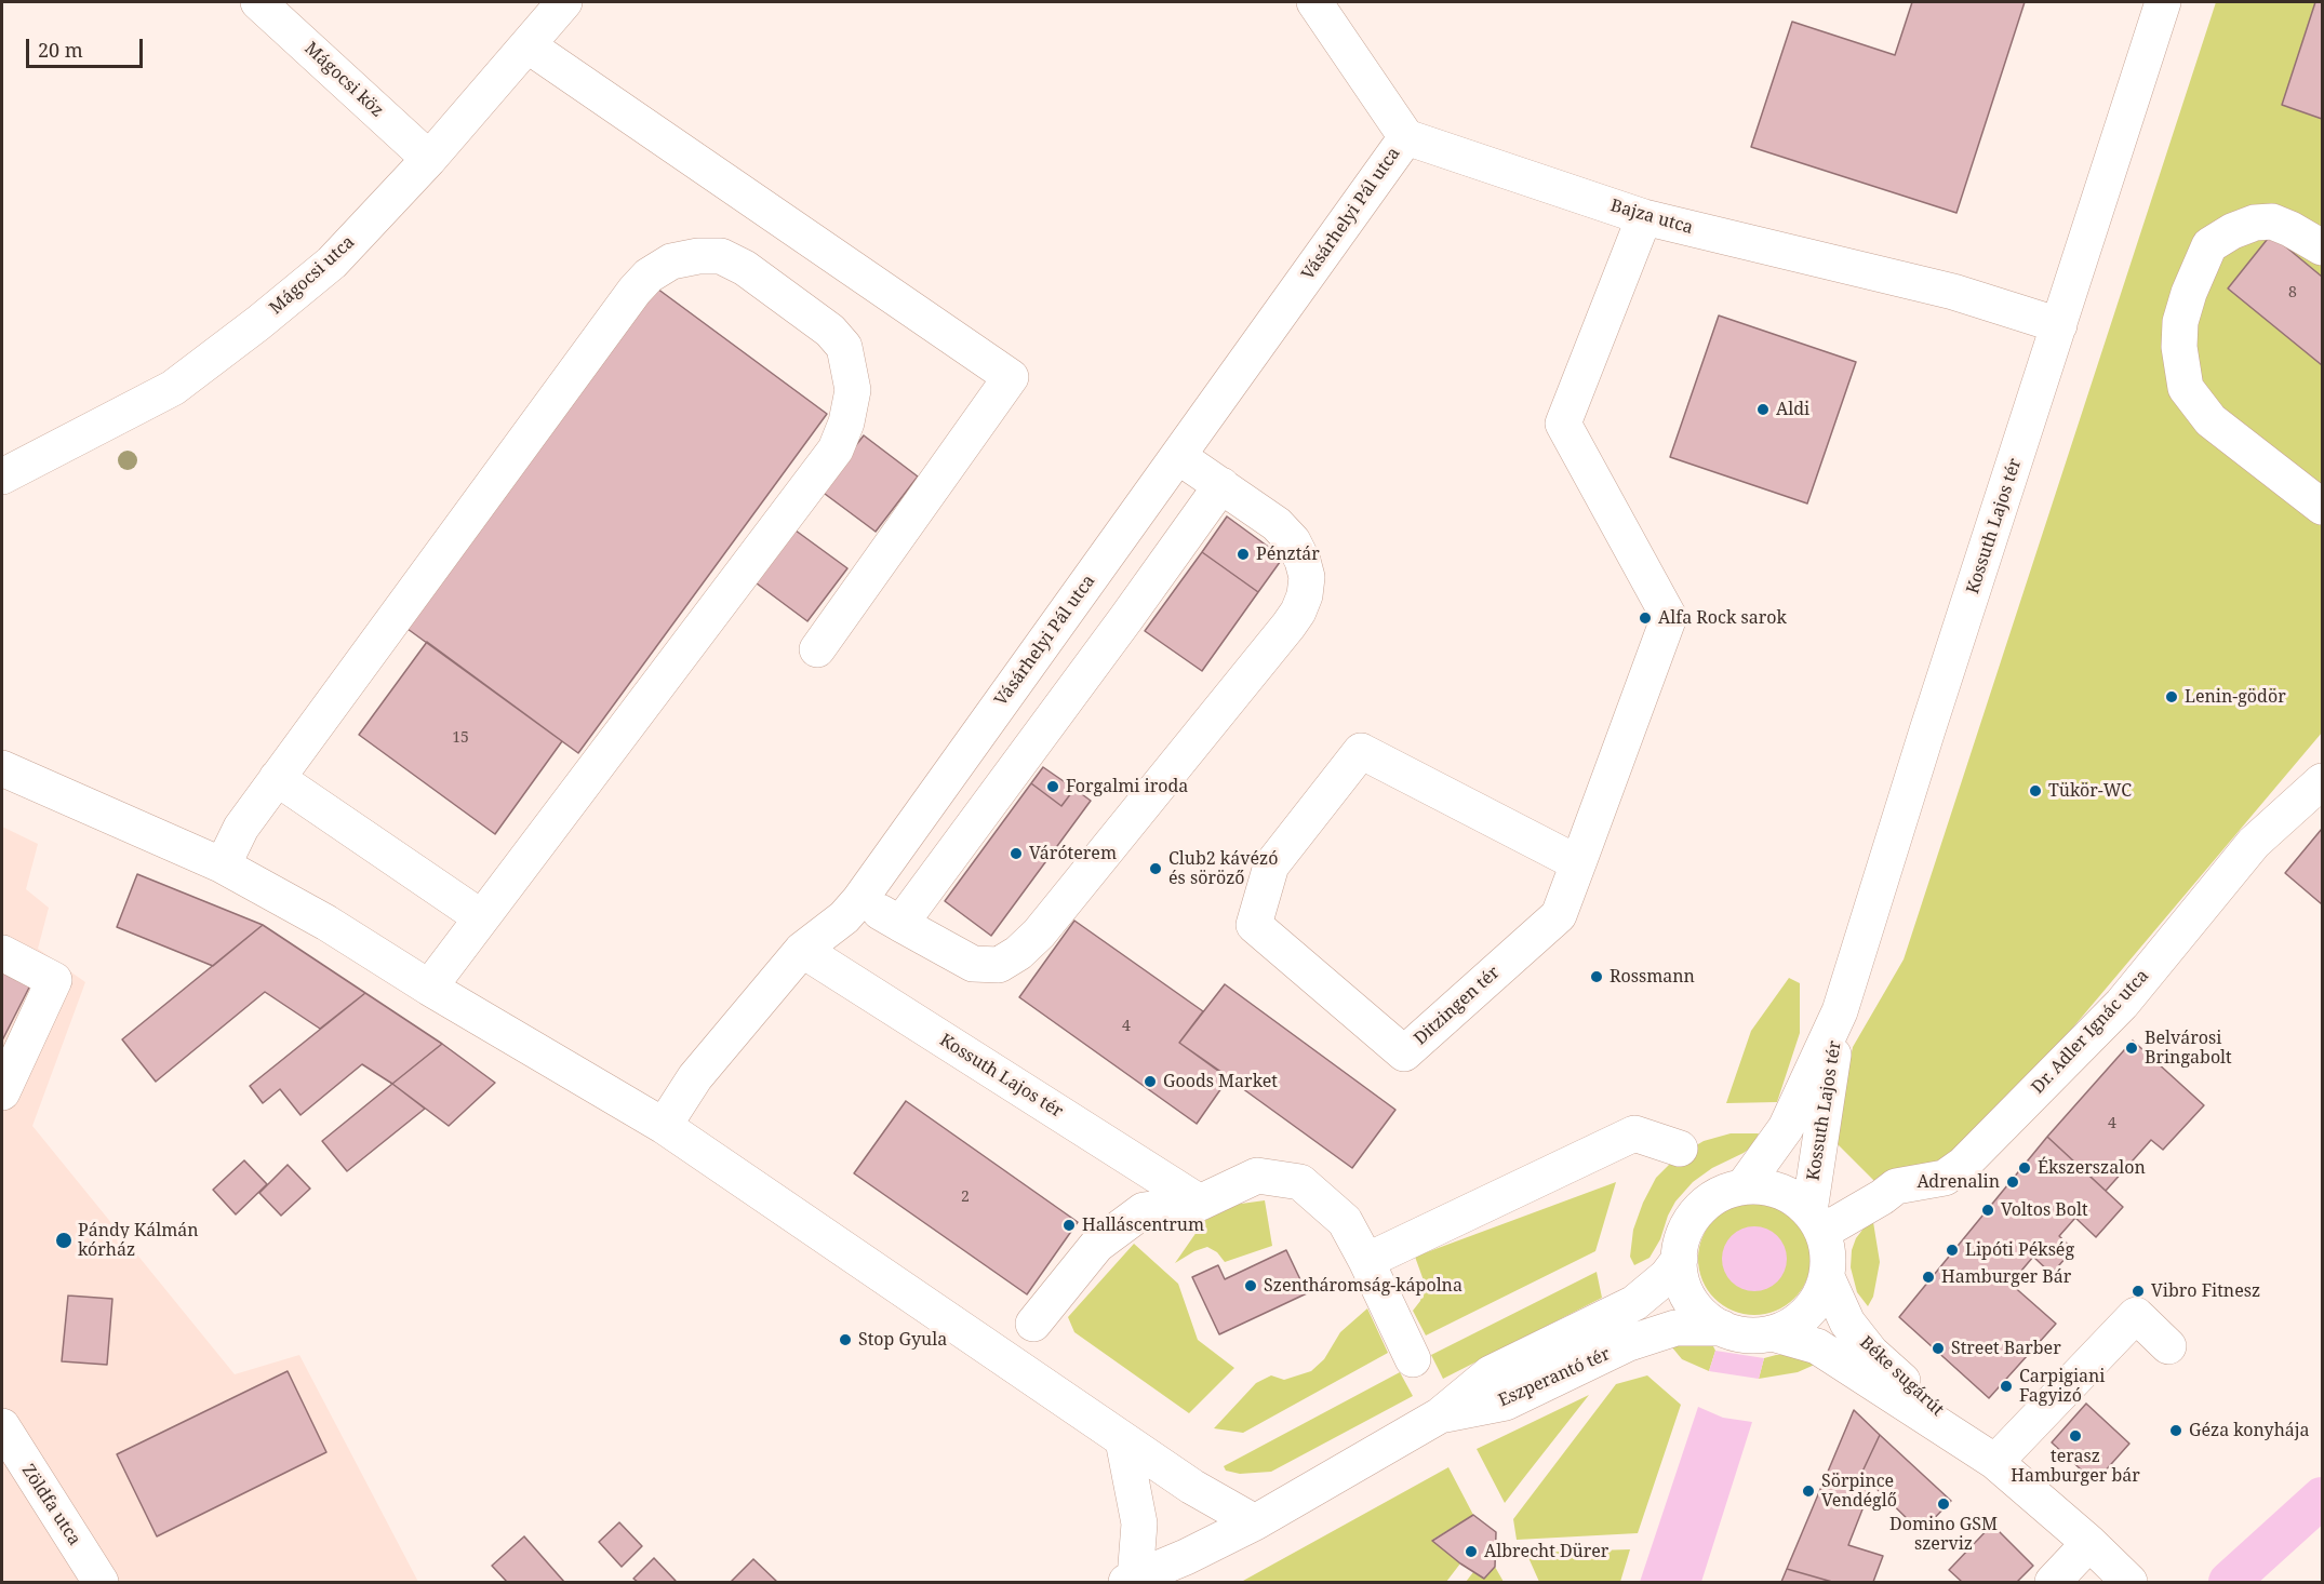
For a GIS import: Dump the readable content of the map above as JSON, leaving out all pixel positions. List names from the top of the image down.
{
  "streets": {
    "street": [
      "Mágocsi köz",
      "Vásárhelyi Pál utca",
      "Bajza utca",
      "Mágocsi utca",
      "Kossuth Lajos tér",
      "Ditzingen tér",
      "Dr. Adler Ignác utca",
      "Béke sugárút",
      "Eszperantó tér",
      "Zöldfa utca"
    ]
  },
  "crossings": [
    ["Mágocsi köz", "Mágocsi utca"],
    ["Vásárhelyi Pál utca", "Bajza utca"],
    ["Vásárhelyi Pál utca", "Kossuth Lajos tér"],
    ["Bajza utca", "Kossuth Lajos tér"],
    ["Kossuth Lajos tér", "Dr. Adler Ignác utca"],
    ["Kossuth Lajos tér", "Béke sugárút"],
    ["Kossuth Lajos tér", "Eszperantó tér"],
    ["Dr. Adler Ignác utca", "Béke sugárút"],
    ["Dr. Adler Ignác utca", "Eszperantó tér"],
    ["Béke sugárút", "Eszperantó tér"]
  ],
  "places": [
    "Aldi",
    "Pénztár",
    "Alfa Rock sarok",
    "Lenin-gödör",
    "Forgalmi iroda",
    "Tükör-WC",
    "Váróterem",
    "Club2 kávézó és söröző",
    "Rossmann",
    "Belvárosi Bringabolt",
    "Goods Market",
    "Ékszerszalon",
    "Adrenalin",
    "Voltos Bolt",
    "Halláscentrum",
    "Pándy Kálmán kórház",
    "Lipóti Pékség",
    "Hamburger Bár",
    "Szentháromság-kápolna",
    "Vibro Fitnesz",
    "Stop Gyula",
    "Street Barber",
    "Carpigiani Fagyizó",
    "Géza konyhája",
    "terasz Hamburger bár",
    "Sörpince Vendéglő",
    "Domino GSM szerviz",
    "Albrecht Dürer"
  ],
  "house_numbers": [
    "8",
    "15",
    "4",
    "4",
    "2"
  ],
  "scale_bar": "20 m"
}
